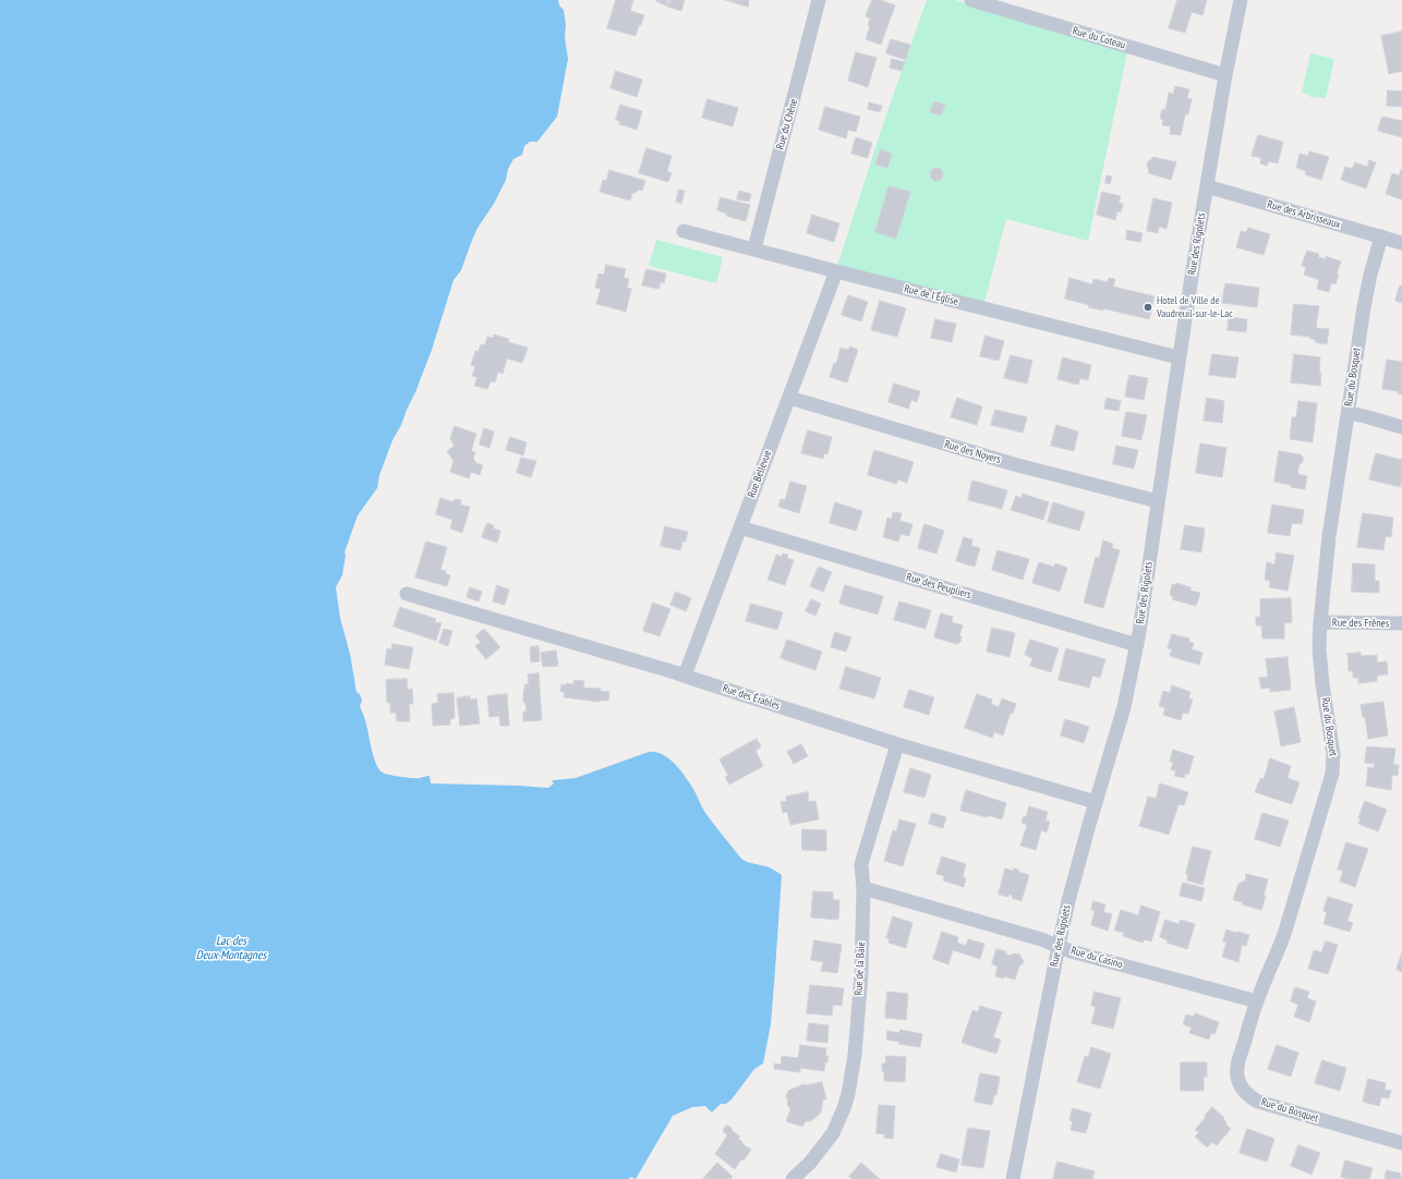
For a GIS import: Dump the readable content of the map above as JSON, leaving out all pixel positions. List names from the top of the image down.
{
  "streets": {
    "street": [
      "Rue du Coteau",
      "Rue du Chêne",
      "Rue des Arbrisseaux",
      "Rue des Rigolets",
      "Rue de l'Église",
      "Rue du Bosquet",
      "Rue des Noyers",
      "Rue Bellevue",
      "Rue des Peupliers",
      "Rue des Frênes",
      "Rue des Érables",
      "Rue du Casino",
      "Rue de la Baie"
    ]
  },
  "crossings": [
    ["Rue du Coteau", "Rue des Rigolets"],
    ["Rue du Chêne", "Rue de l'Église"],
    ["Rue des Arbrisseaux", "Rue des Rigolets"],
    ["Rue des Arbrisseaux", "Rue du Bosquet"],
    ["Rue des Rigolets", "Rue de l'Église"],
    ["Rue des Rigolets", "Rue des Noyers"],
    ["Rue des Rigolets", "Rue des Peupliers"],
    ["Rue des Rigolets", "Rue des Érables"],
    ["Rue des Rigolets", "Rue du Casino"],
    ["Rue de l'Église", "Rue Bellevue"],
    ["Rue du Bosquet", "Rue des Frênes"],
    ["Rue du Bosquet", "Rue du Casino"],
    ["Rue des Noyers", "Rue Bellevue"],
    ["Rue Bellevue", "Rue des Peupliers"],
    ["Rue Bellevue", "Rue des Érables"],
    ["Rue des Érables", "Rue de la Baie"],
    ["Rue du Casino", "Rue de la Baie"]
  ],
  "water": ["Lac des Deux-Montagnes"],
  "places": ["Hotel de Ville de Vaudreuil-sur-le-Lac"]
}
